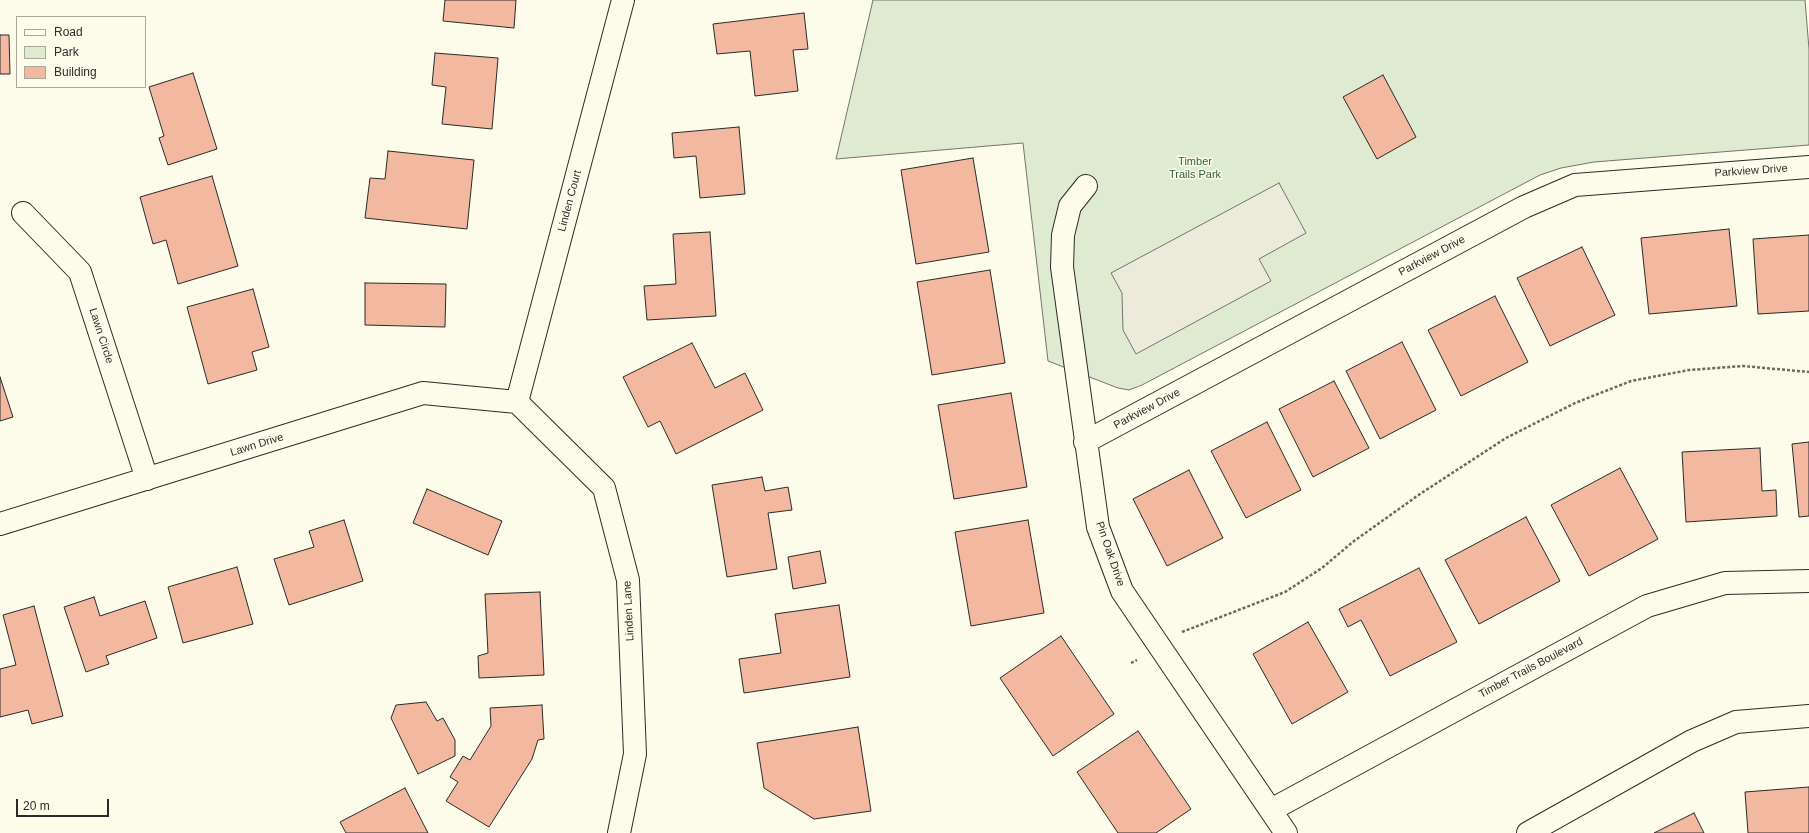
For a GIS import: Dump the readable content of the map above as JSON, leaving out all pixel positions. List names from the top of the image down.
{
  "streets": {
    "street": [
      "Parkview Drive",
      "Linden Court",
      "Lawn Circle",
      "Lawn Drive",
      "Pin Oak Drive",
      "Linden Lane",
      "Timber Trails Boulevard"
    ]
  },
  "crossings": [
    ["Parkview Drive", "Pin Oak Drive"],
    ["Linden Court", "Lawn Drive"],
    ["Linden Court", "Linden Lane"],
    ["Lawn Circle", "Lawn Drive"],
    ["Lawn Drive", "Linden Lane"],
    ["Pin Oak Drive", "Timber Trails Boulevard"]
  ],
  "parks": ["Timber Trails Park"],
  "legend": ["Road", "Park", "Building"],
  "scale_bar": "20 m"
}
